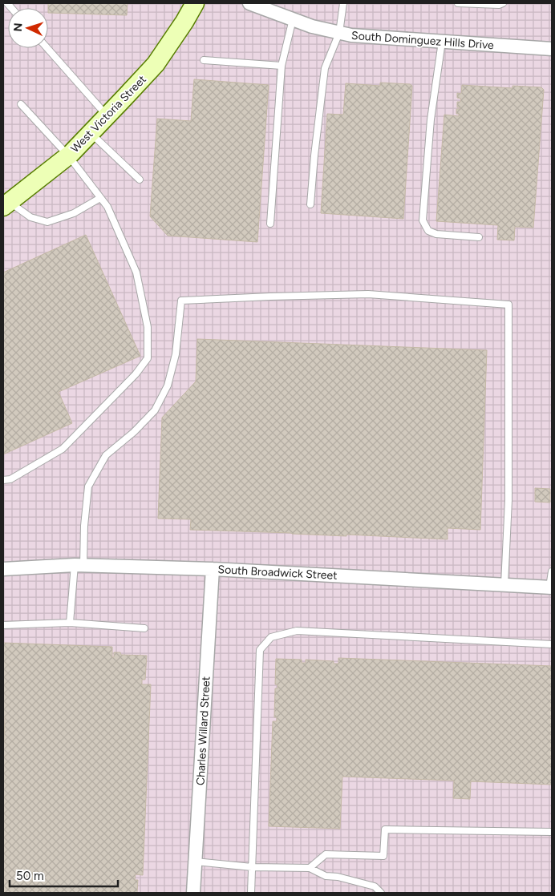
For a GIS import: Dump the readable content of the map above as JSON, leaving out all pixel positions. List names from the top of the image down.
{
  "streets": {
    "street": [
      "South Dominguez Hills Drive",
      "West Victoria Street",
      "South Broadwick Street",
      "Charles Willard Street"
    ]
  },
  "crossings": [
    ["South Broadwick Street", "Charles Willard Street"]
  ],
  "scale_bar": "50 m",
  "north": "left"
}
